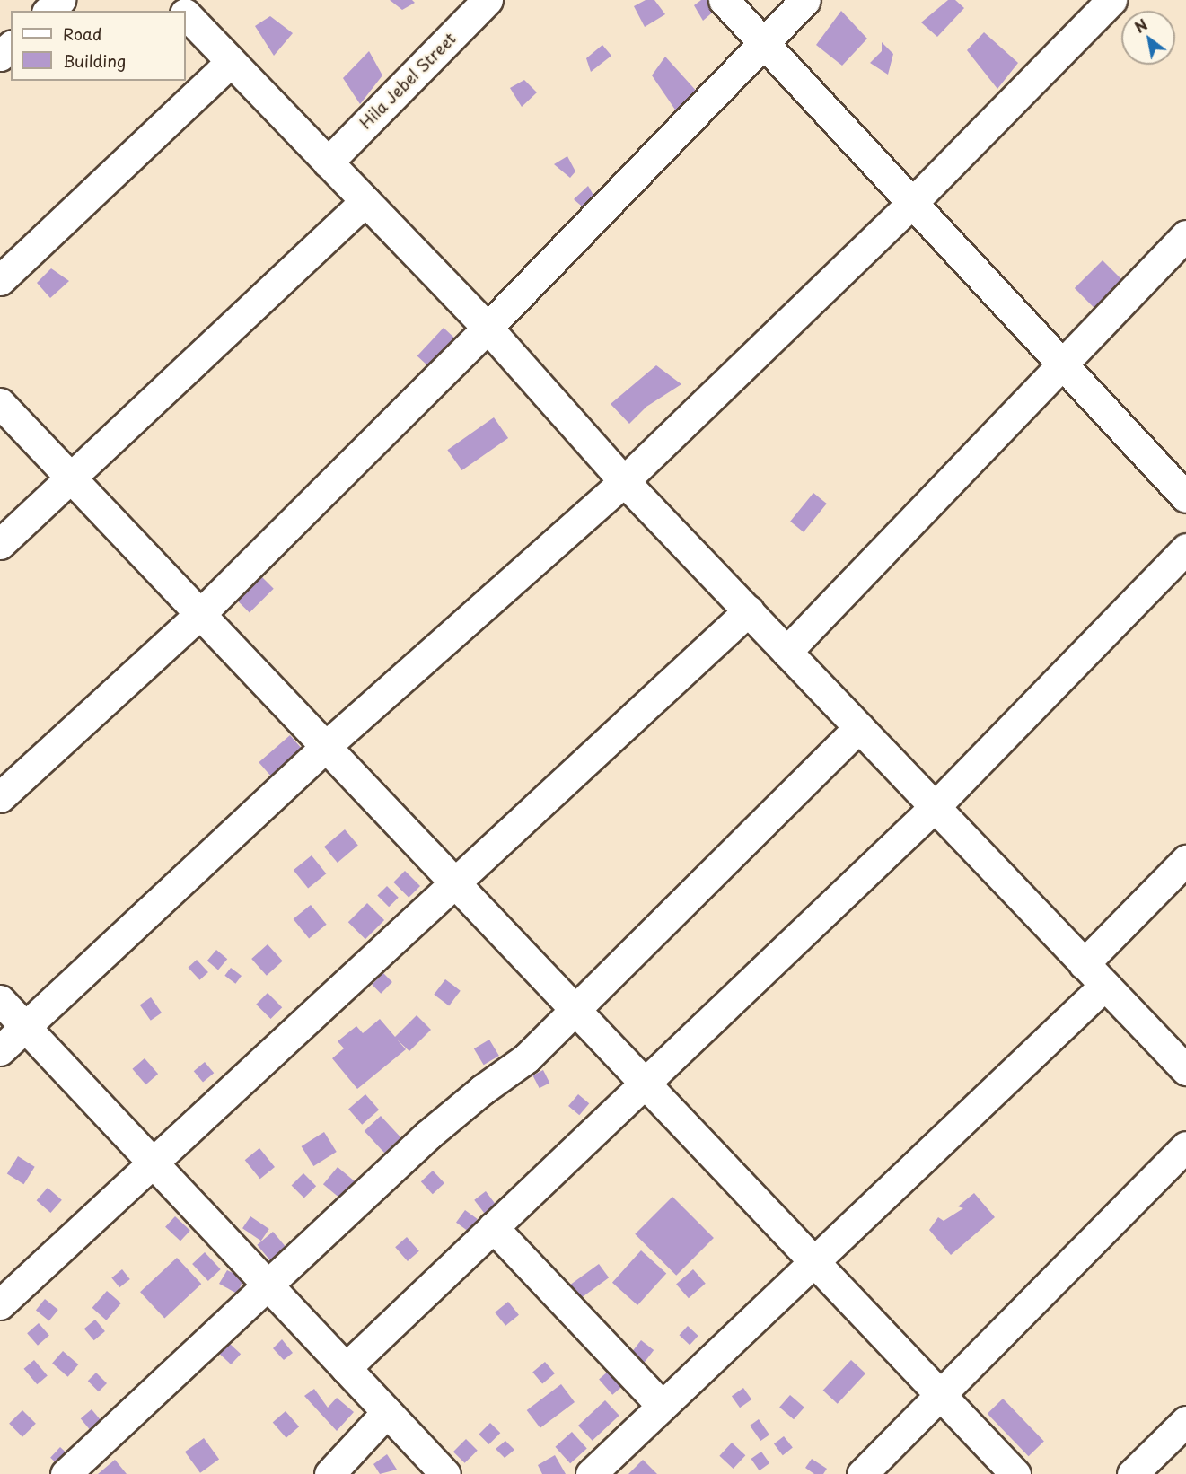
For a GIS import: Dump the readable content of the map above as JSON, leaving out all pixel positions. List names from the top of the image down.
{
  "streets": {
    "street": ["Hila Jebel Street"]
  },
  "legend": ["Road", "Building"],
  "north": "top left"
}
